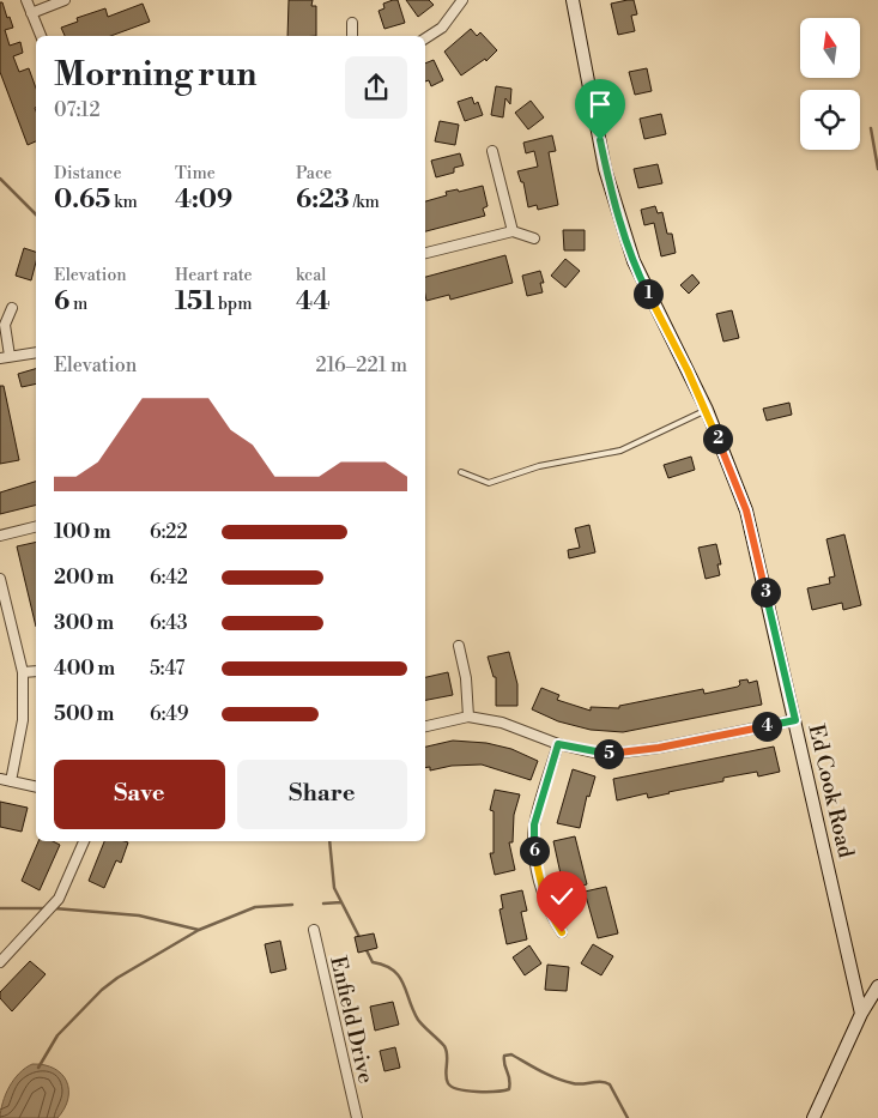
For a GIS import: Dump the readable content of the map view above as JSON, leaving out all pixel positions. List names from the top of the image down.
{
  "streets": {
    "street": ["Ed Cook Road", "Enfield Drive"]
  },
  "north": "top",
  "page": {
    "heading": ["Morning run", "07:12"],
    "stats": [
      ["Distance", "0.65 km"],
      ["Time", "4:09"],
      ["Pace", "6:23 /km"],
      ["Elevation", "6 m"],
      ["Heart rate", "151 bpm"],
      ["kcal", "44"]
    ],
    "pins": [
      "1",
      "2",
      "3",
      "4",
      "5",
      "6"
    ],
    "chart": ["Elevation", "216–221 m"],
    "list": [
      {
        "name": "100 m",
        "note": "6:22"
      },
      {
        "name": "200 m",
        "note": "6:42"
      },
      {
        "name": "300 m",
        "note": "6:43"
      },
      {
        "name": "400 m",
        "note": "5:47"
      },
      {
        "name": "500 m",
        "note": "6:49"
      }
    ],
    "buttons": ["Save", "Share"]
  }
}
